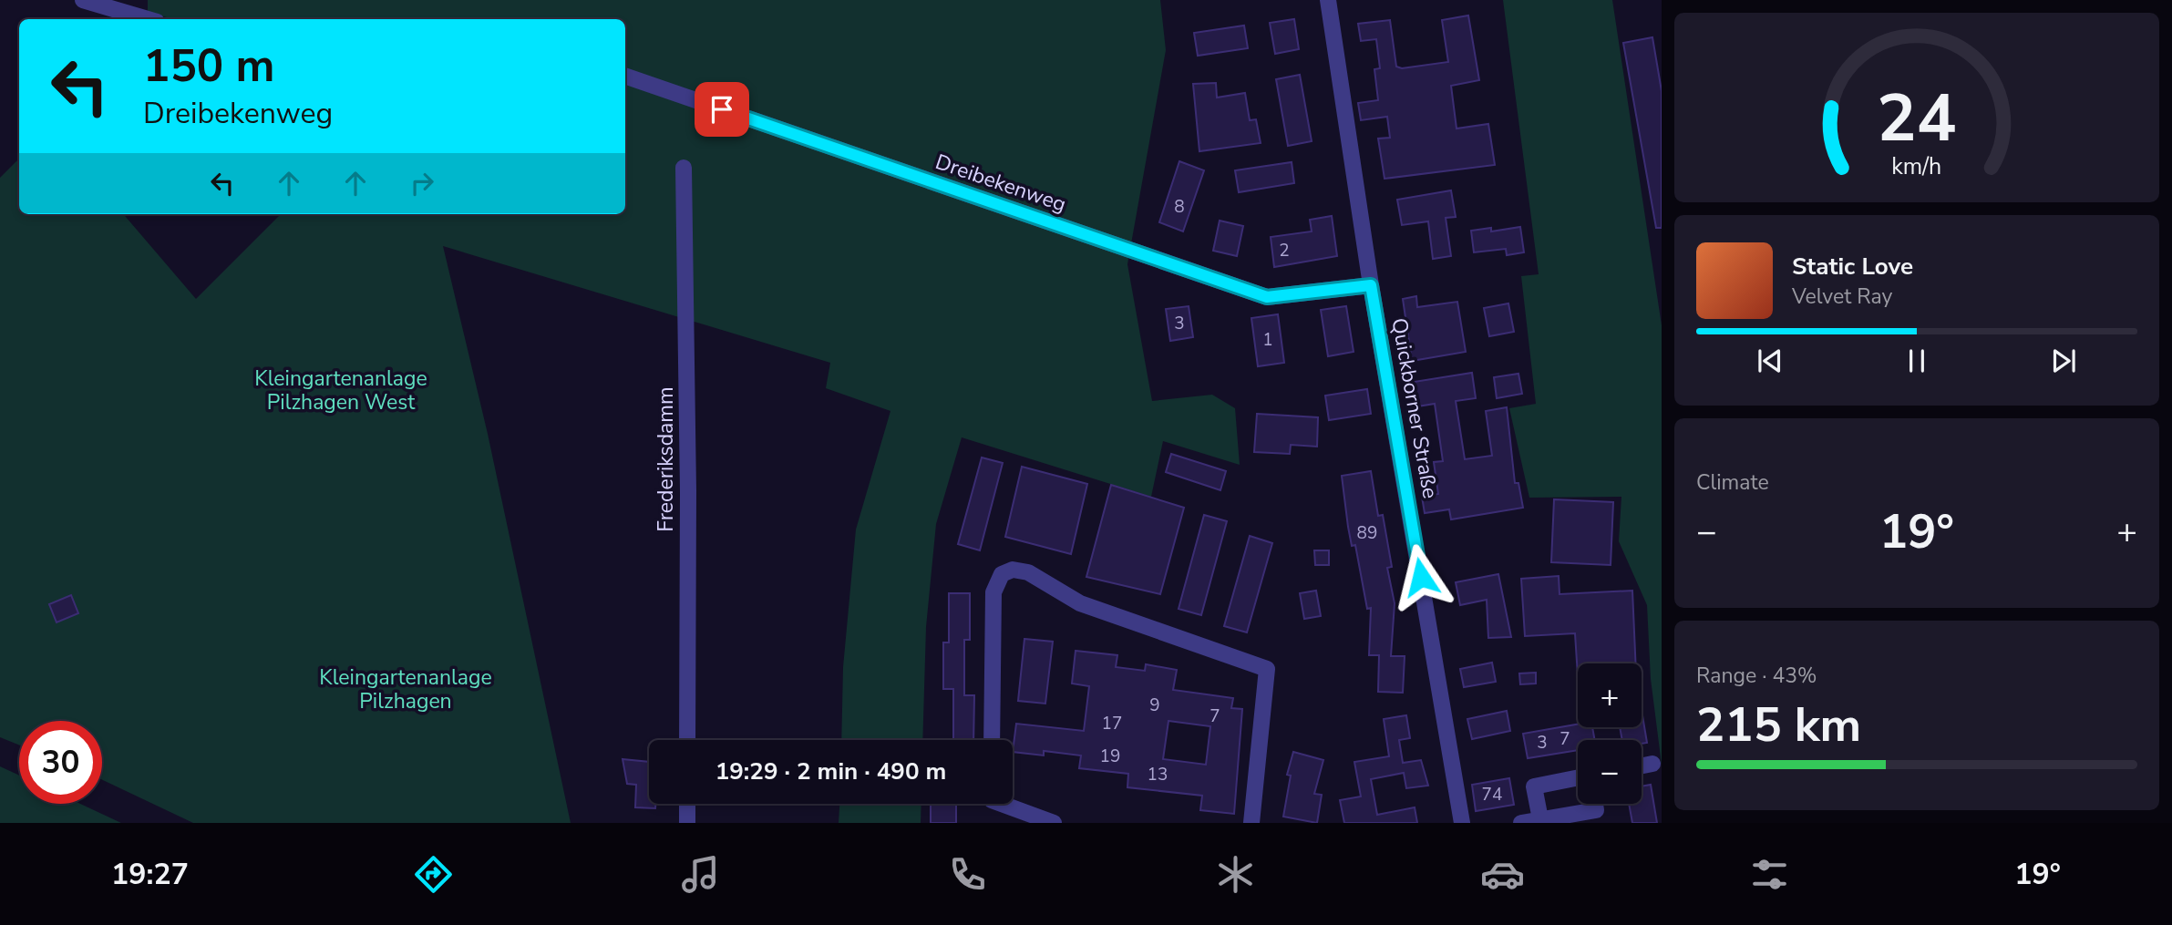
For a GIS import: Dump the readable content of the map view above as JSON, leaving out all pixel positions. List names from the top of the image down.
{
  "streets": {
    "street": ["Dreibekenweg", "Quickborner Straße", "Frederiksdamm"]
  },
  "crossings": [
    ["Dreibekenweg", "Quickborner Straße"]
  ],
  "parks": ["Kleingartenanlage Pilzhagen West", "Kleingartenanlage Pilzhagen"],
  "house_numbers": [
    "8",
    "2",
    "3",
    "1",
    "89",
    "9",
    "7",
    "17",
    "7",
    "3",
    "19",
    "13",
    "74"
  ],
  "page": {
    "turn": ["150 m", "Dreibekenweg"],
    "song": ["Static Love", "Velvet Ray"],
    "tile": [
      "Climate",
      ["Range · 43%", "215 km"]
    ],
    "heat": ["−", "19°", "+"],
    "map_buttons": ["+", "−"],
    "limit": "30",
    "trip": "19:29 · 2 min · 490 m",
    "tabs": ["19:27", "19°"],
    "gauge": ["24", "km/h"]
  }
}
